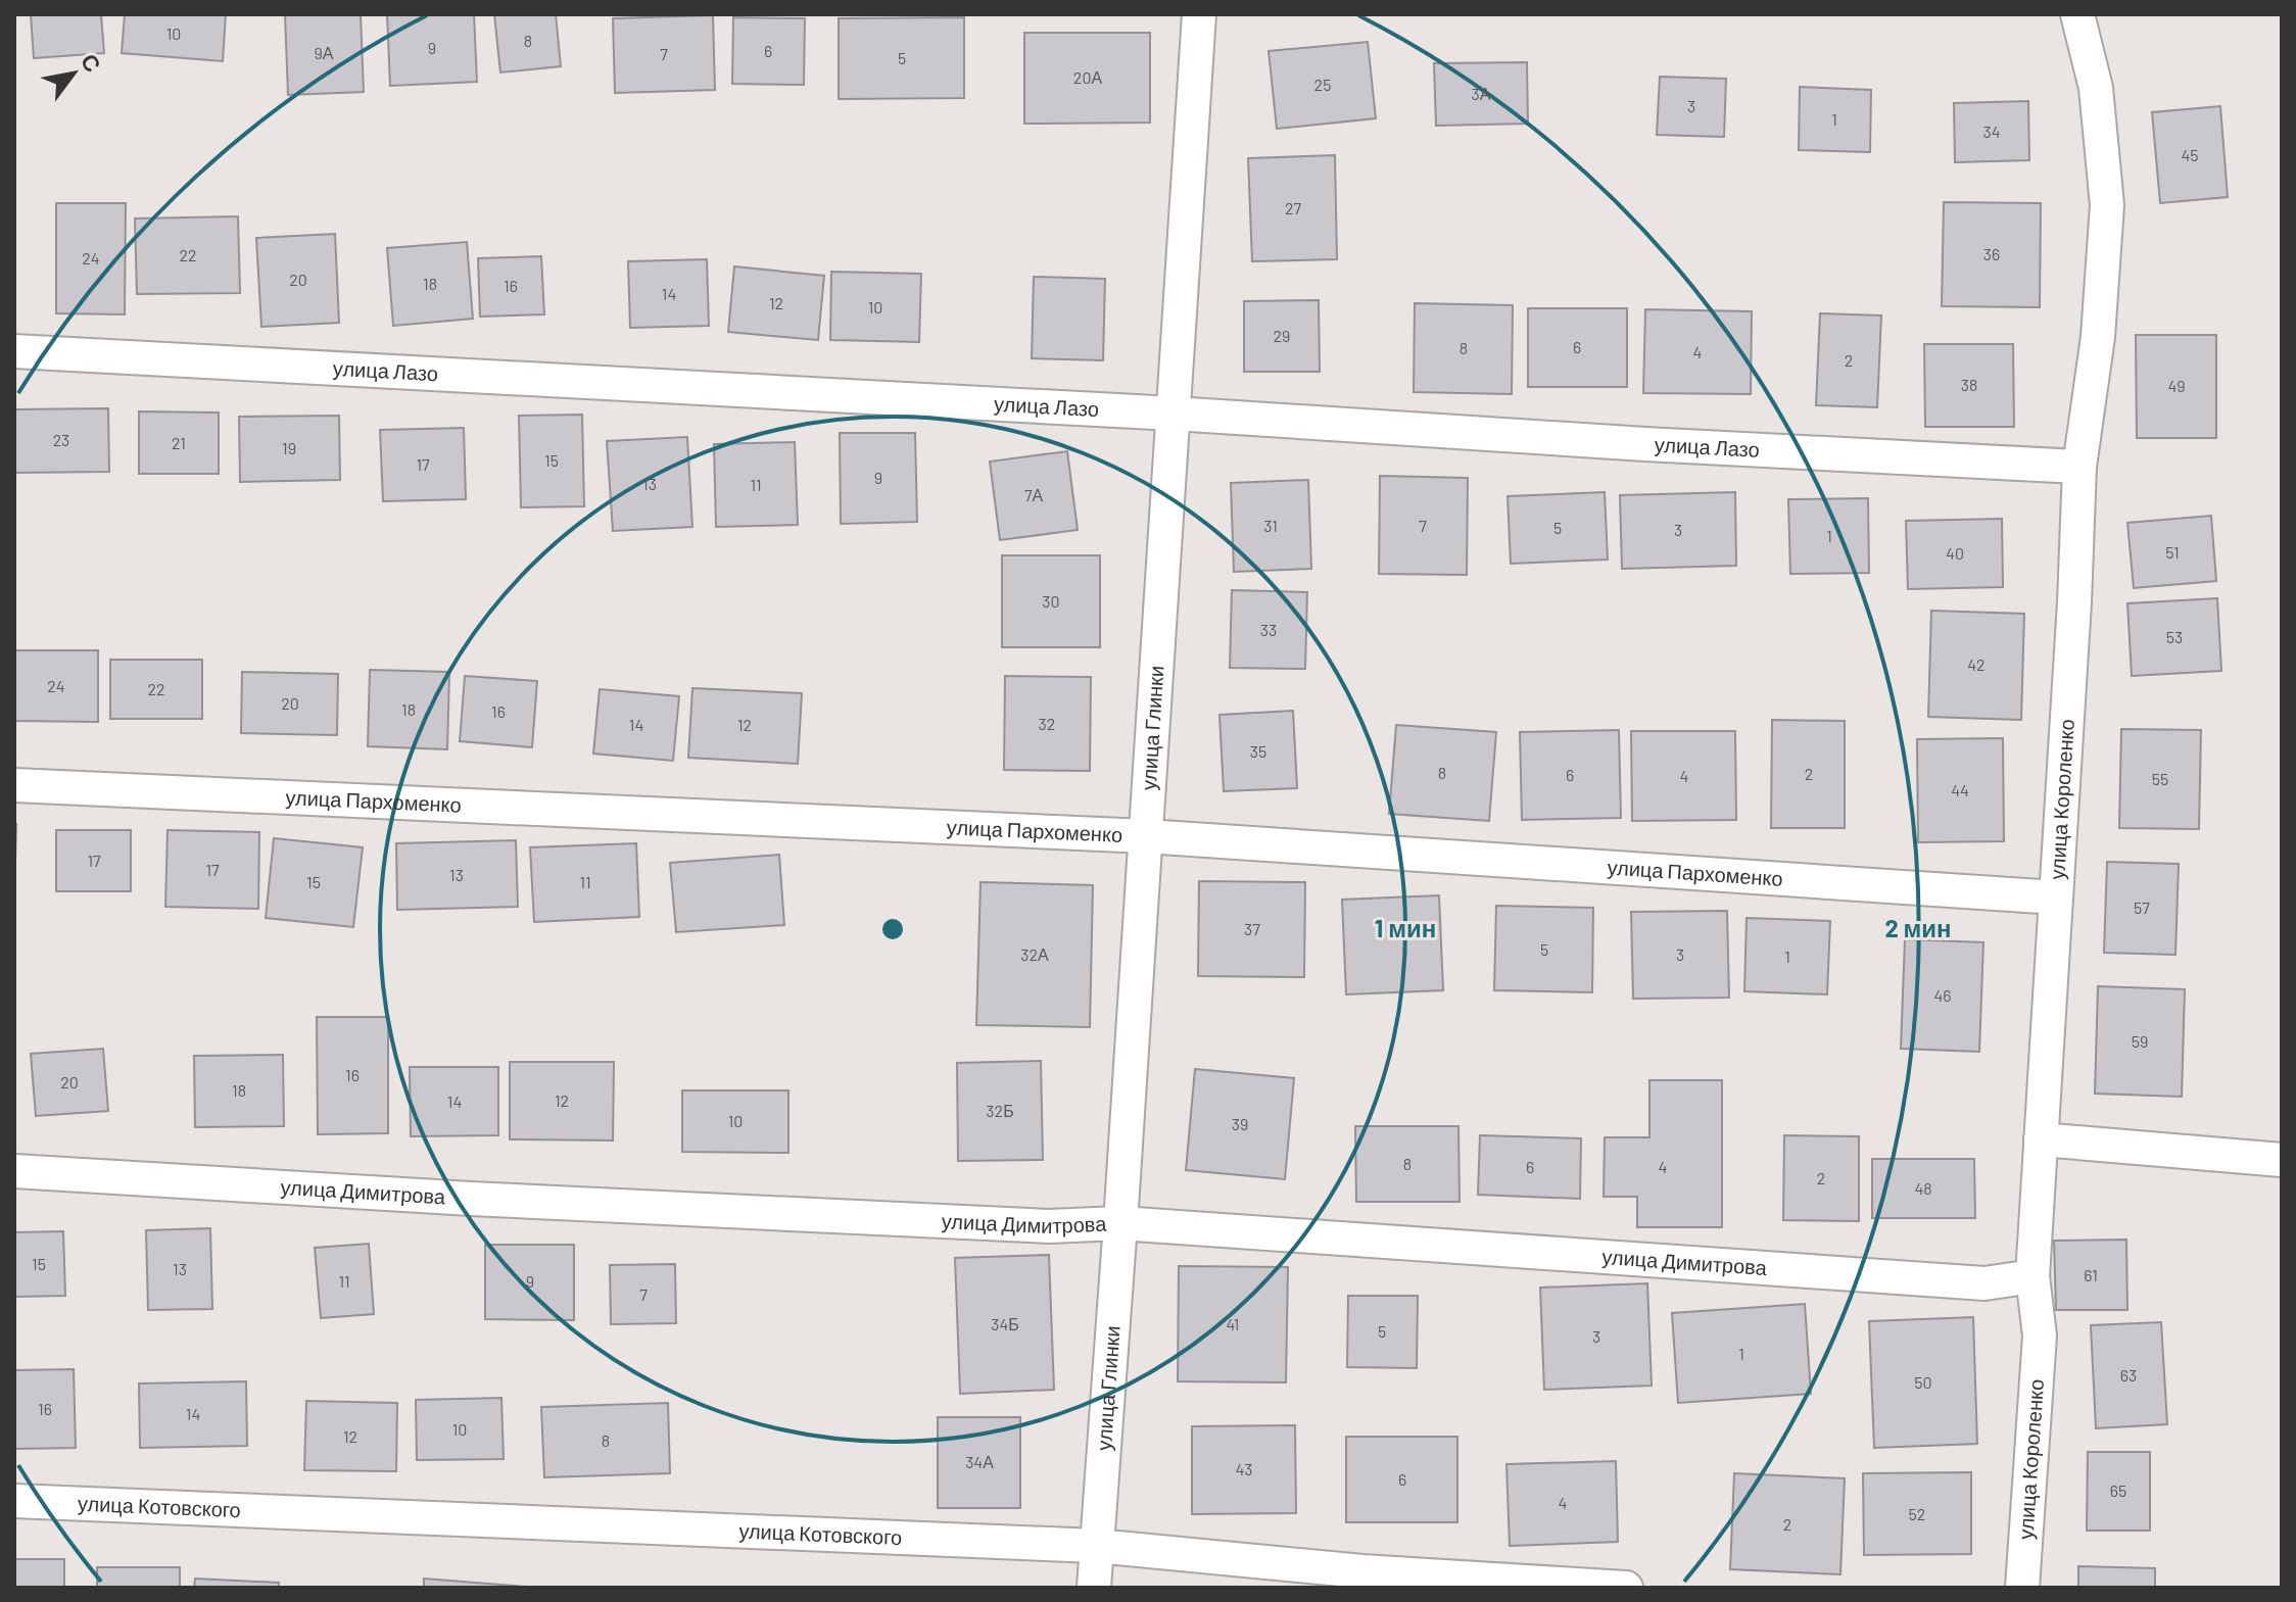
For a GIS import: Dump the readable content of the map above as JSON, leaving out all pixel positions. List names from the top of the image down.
{
  "streets": {
    "street": [
      "улица Лазо",
      "улица Глинки",
      "улица Короленко",
      "улица Пархоменко",
      "улица Димитрова",
      "улица Котовского"
    ]
  },
  "crossings": [
    ["улица Лазо", "улица Глинки"],
    ["улица Лазо", "улица Короленко"],
    ["улица Глинки", "улица Пархоменко"],
    ["улица Глинки", "улица Димитрова"],
    ["улица Глинки", "улица Котовского"],
    ["улица Короленко", "улица Пархоменко"],
    ["улица Короленко", "улица Димитрова"]
  ],
  "house_numbers": [
    "10",
    "8",
    "9",
    "6",
    "9А",
    "7",
    "5",
    "20А",
    "25",
    "3А",
    "3",
    "1",
    "34",
    "45",
    "27",
    "36",
    "22",
    "24",
    "20",
    "18",
    "16",
    "14",
    "12",
    "10",
    "29",
    "6",
    "8",
    "4",
    "2",
    "38",
    "49",
    "23",
    "21",
    "19",
    "15",
    "17",
    "9",
    "13",
    "11",
    "7А",
    "31",
    "7",
    "5",
    "3",
    "1",
    "51",
    "40",
    "30",
    "33",
    "53",
    "42",
    "24",
    "22",
    "20",
    "18",
    "16",
    "32",
    "14",
    "12",
    "35",
    "8",
    "2",
    "6",
    "4",
    "55",
    "44",
    "17",
    "17",
    "13",
    "15",
    "11",
    "57",
    "37",
    "5",
    "32А",
    "3",
    "1",
    "46",
    "59",
    "16",
    "20",
    "18",
    "12",
    "14",
    "32Б",
    "10",
    "39",
    "8",
    "6",
    "4",
    "2",
    "48",
    "15",
    "13",
    "61",
    "11",
    "9",
    "7",
    "34Б",
    "41",
    "5",
    "3",
    "1",
    "63",
    "50",
    "16",
    "14",
    "10",
    "12",
    "8",
    "34А",
    "43",
    "6",
    "65",
    "4",
    "52",
    "2"
  ],
  "north": "top right",
  "rings": ["1 мин", "2 мин"]
}
